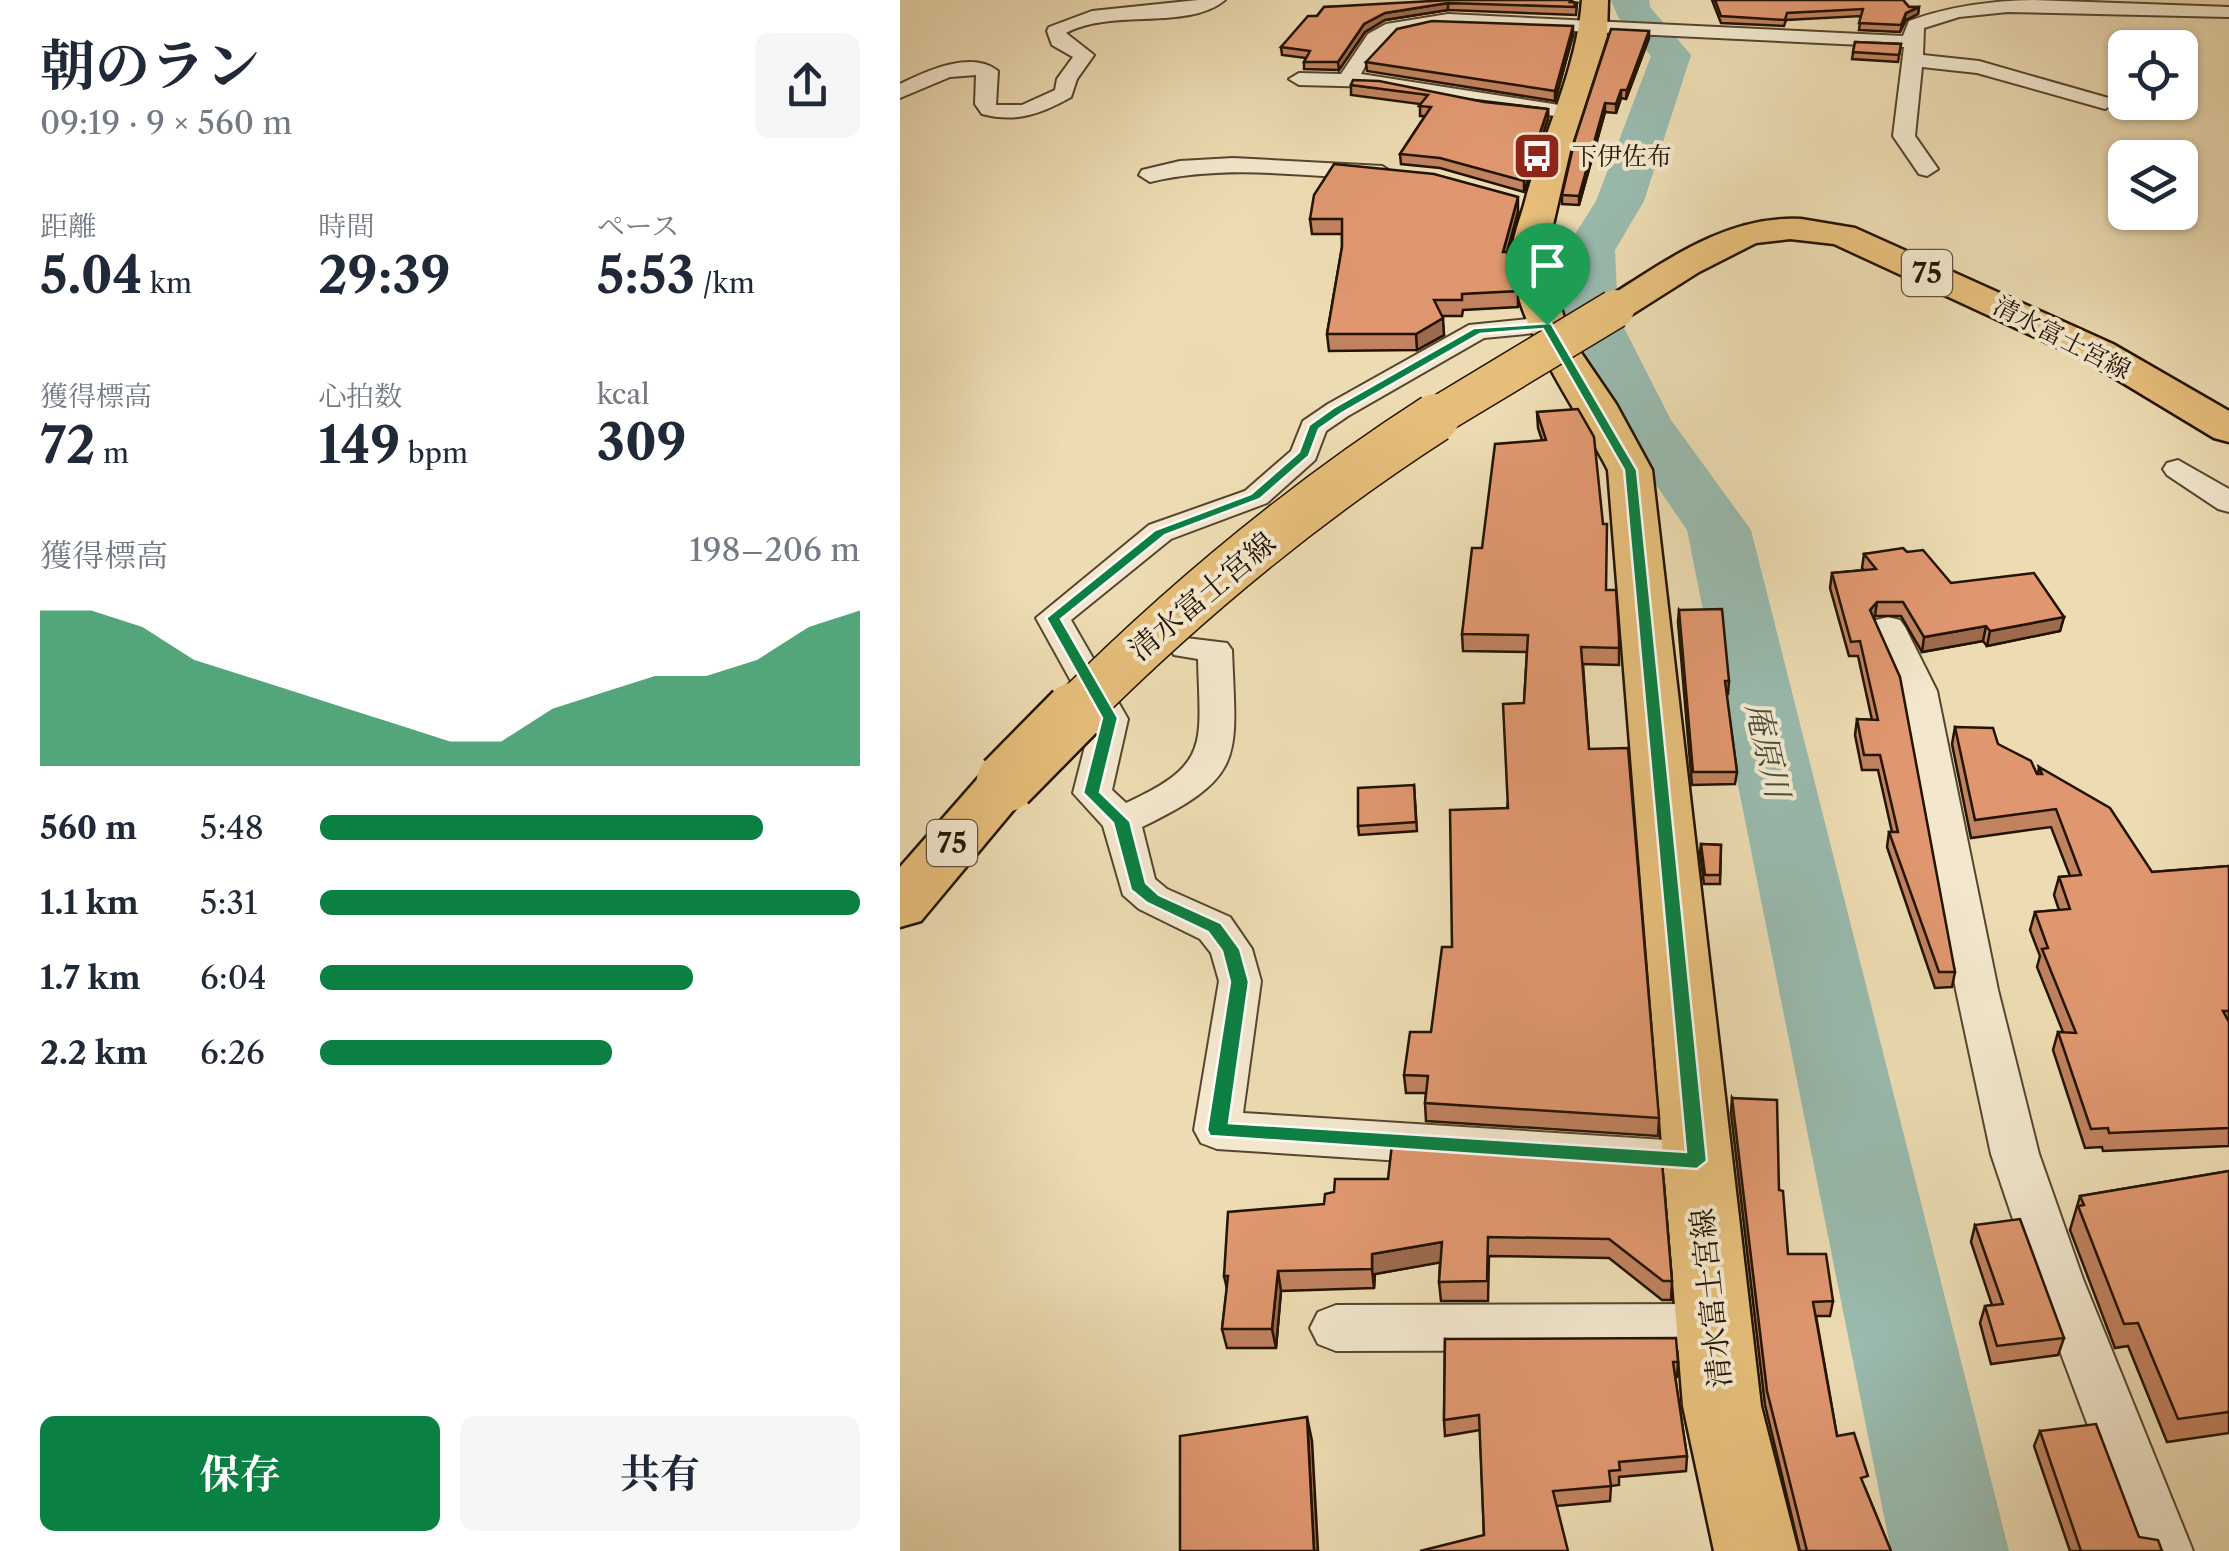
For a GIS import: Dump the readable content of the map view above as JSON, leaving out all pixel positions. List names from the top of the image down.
{
  "streets": {
    "main road": ["75", "清水富士宮線"]
  },
  "water": ["庵原川"],
  "places": {
    "bus stop": ["下伊佐布"]
  },
  "page": {
    "heading": ["朝のラン", "09:19 · 9 × 560 m"],
    "stats": [
      ["距離", "5.04 km"],
      ["時間", "29:39"],
      ["ペース", "5:53 /km"],
      ["獲得標高", "72 m"],
      ["心拍数", "149 bpm"],
      ["kcal", "309"]
    ],
    "chart": ["獲得標高", "198–206 m"],
    "list": [
      {
        "name": "560 m",
        "note": "5:48"
      },
      {
        "name": "1.1 km",
        "note": "5:31"
      },
      {
        "name": "1.7 km",
        "note": "6:04"
      },
      {
        "name": "2.2 km",
        "note": "6:26"
      }
    ],
    "buttons": ["保存", "共有"]
  }
}
